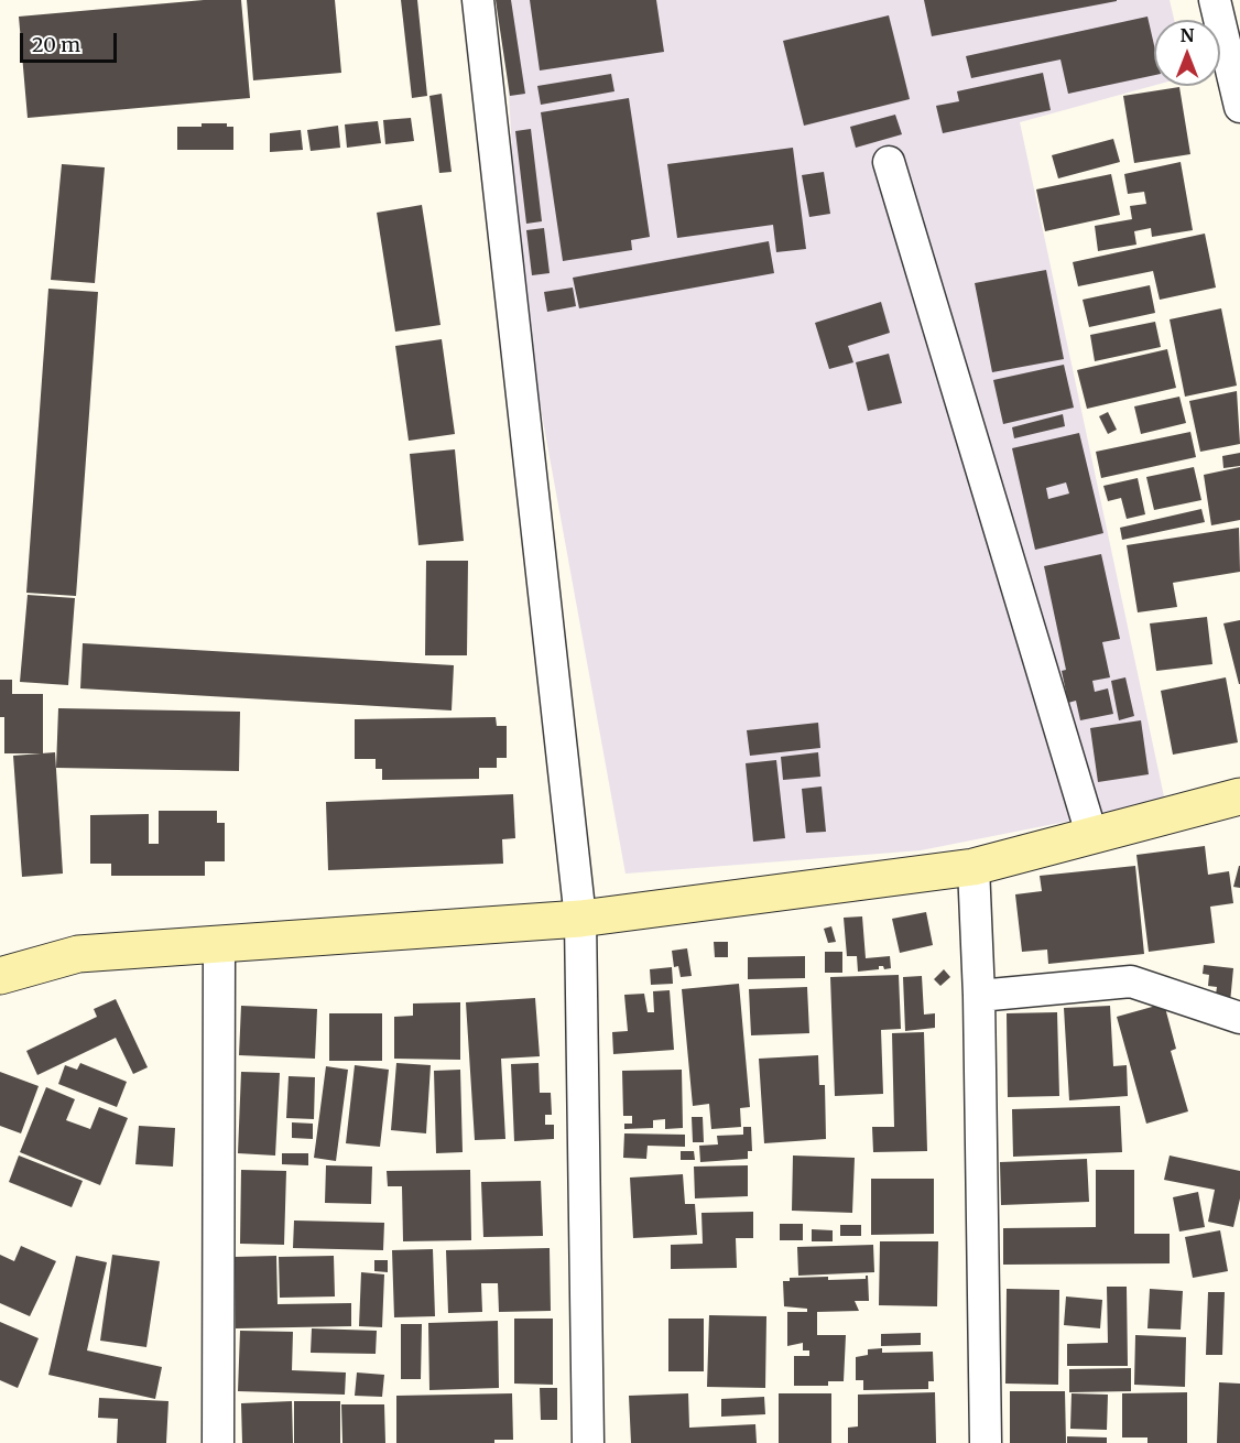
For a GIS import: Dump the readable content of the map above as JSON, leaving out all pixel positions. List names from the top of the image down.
{
  "scale_bar": "20 m",
  "north": "top"
}
